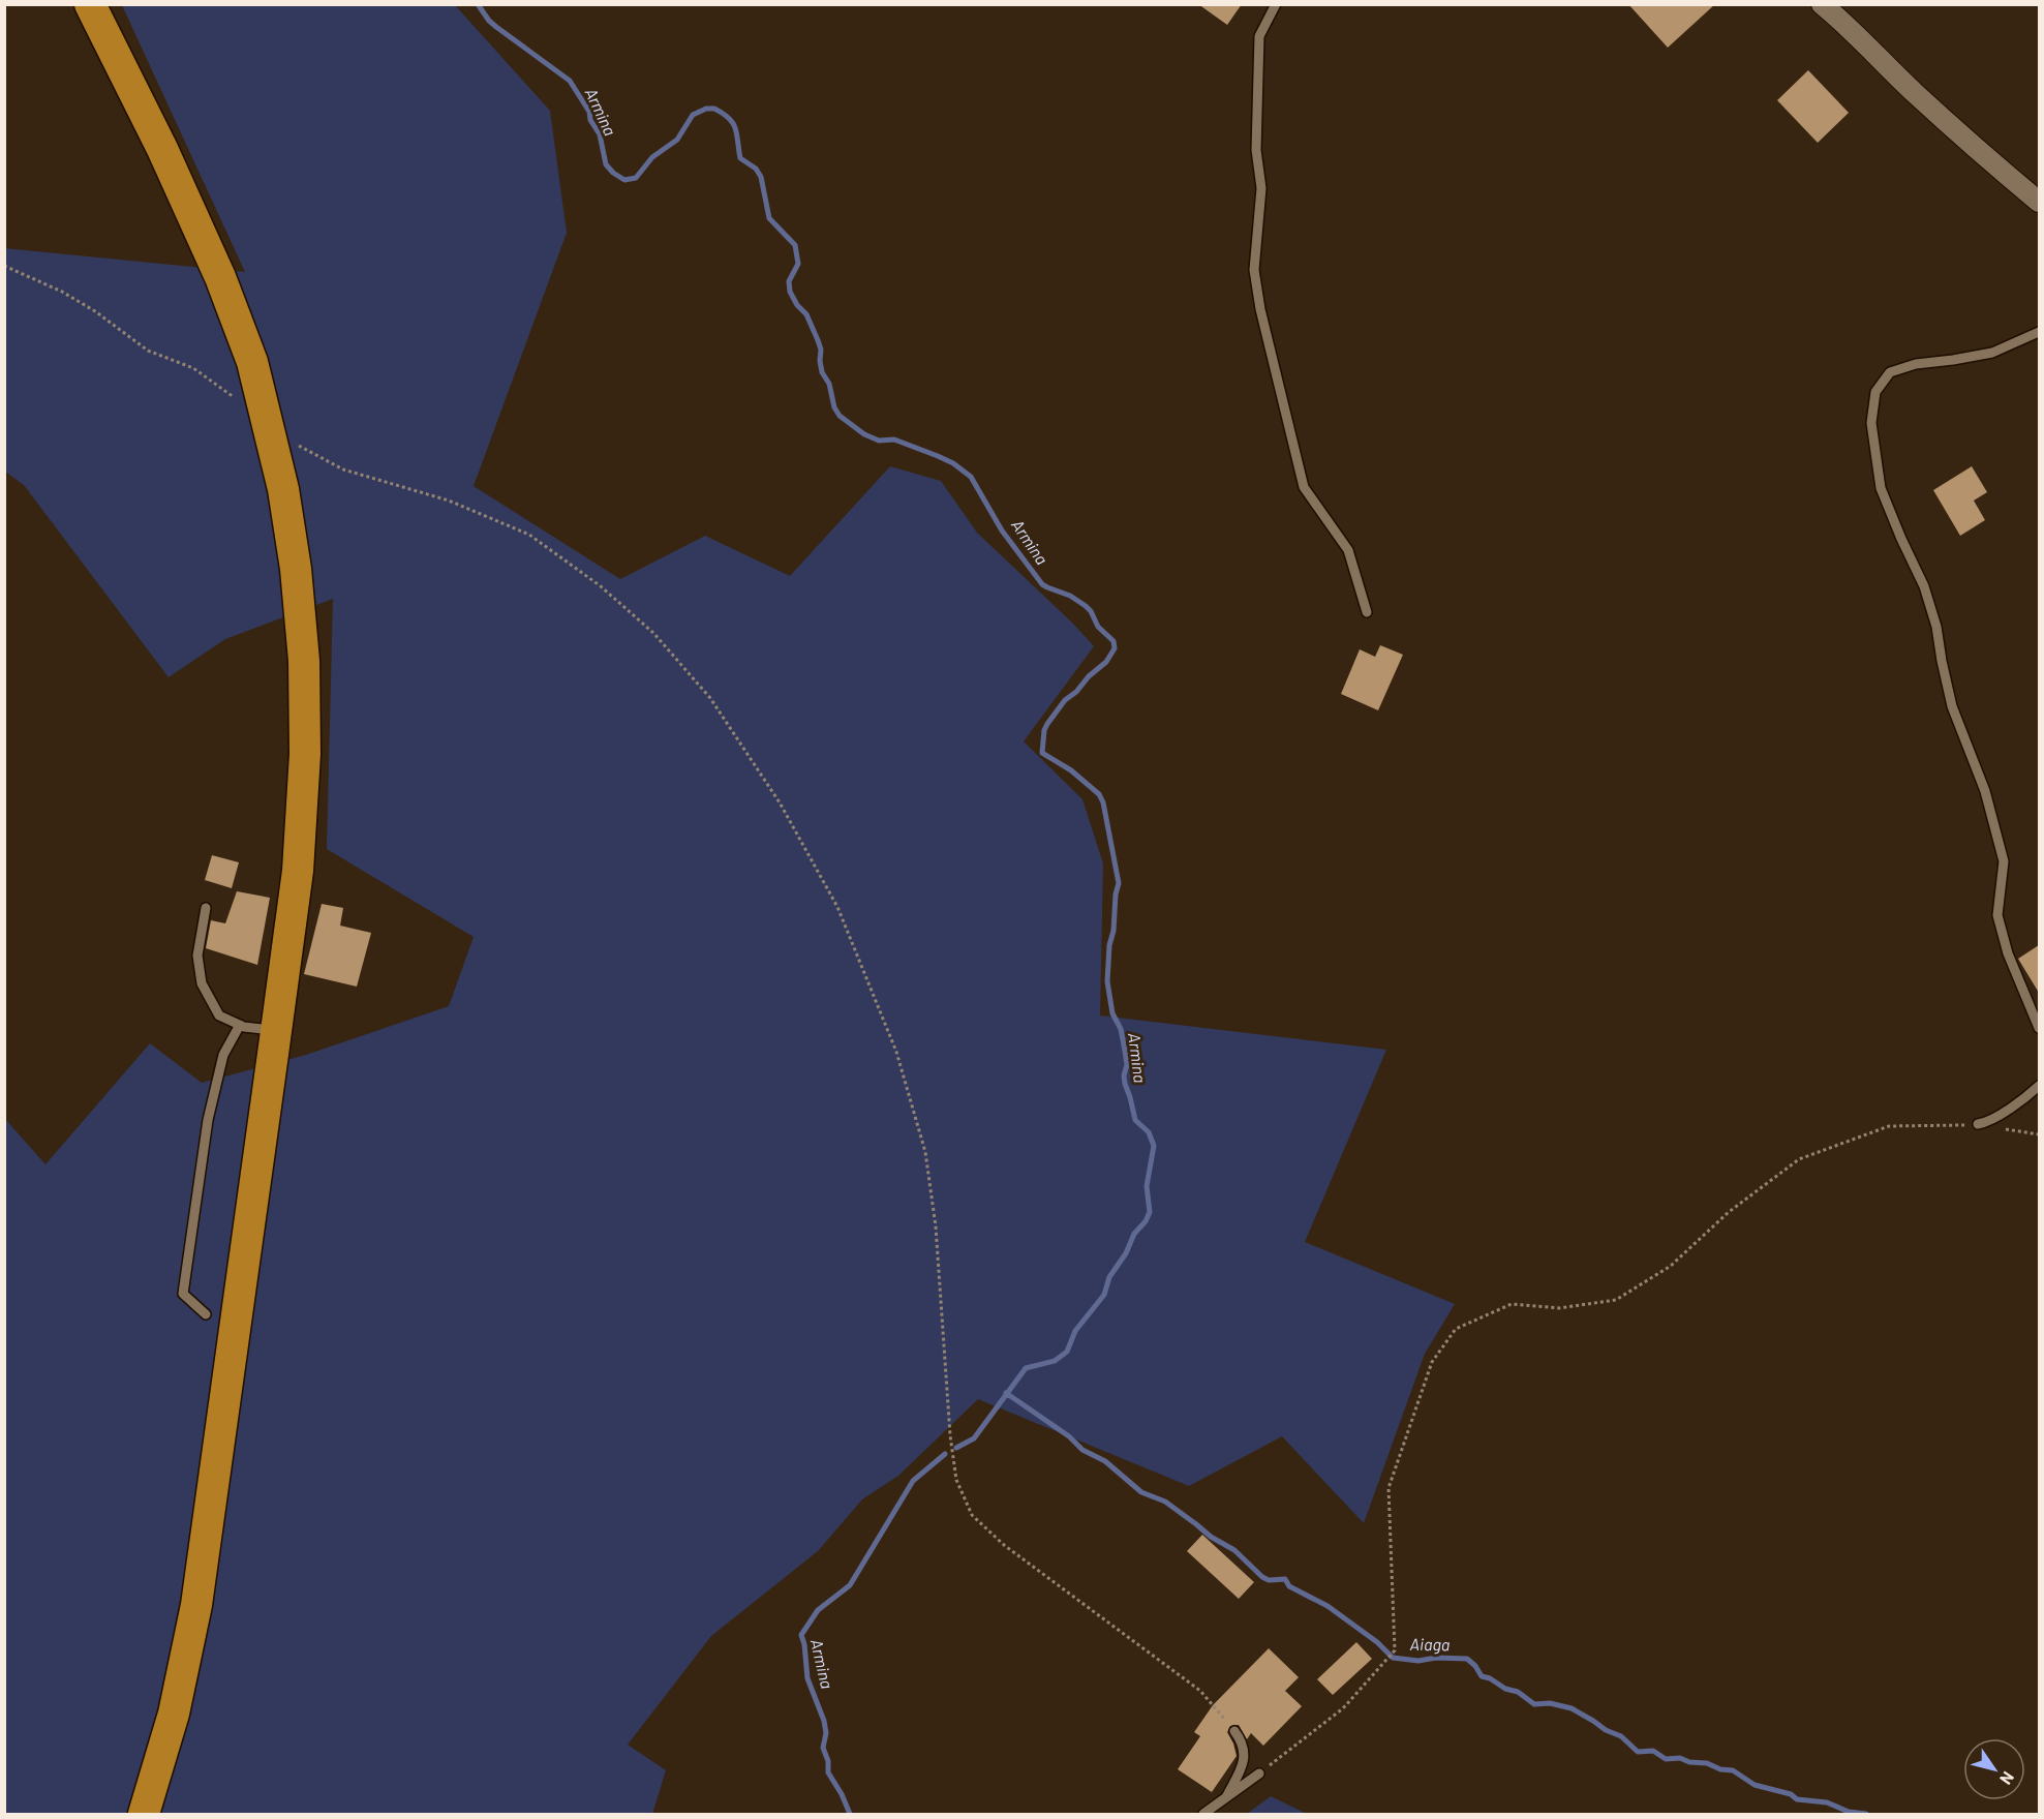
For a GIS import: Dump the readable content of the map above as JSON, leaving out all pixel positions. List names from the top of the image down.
{
  "water": ["Armina", "Aiaga"],
  "north": "bottom right"
}
